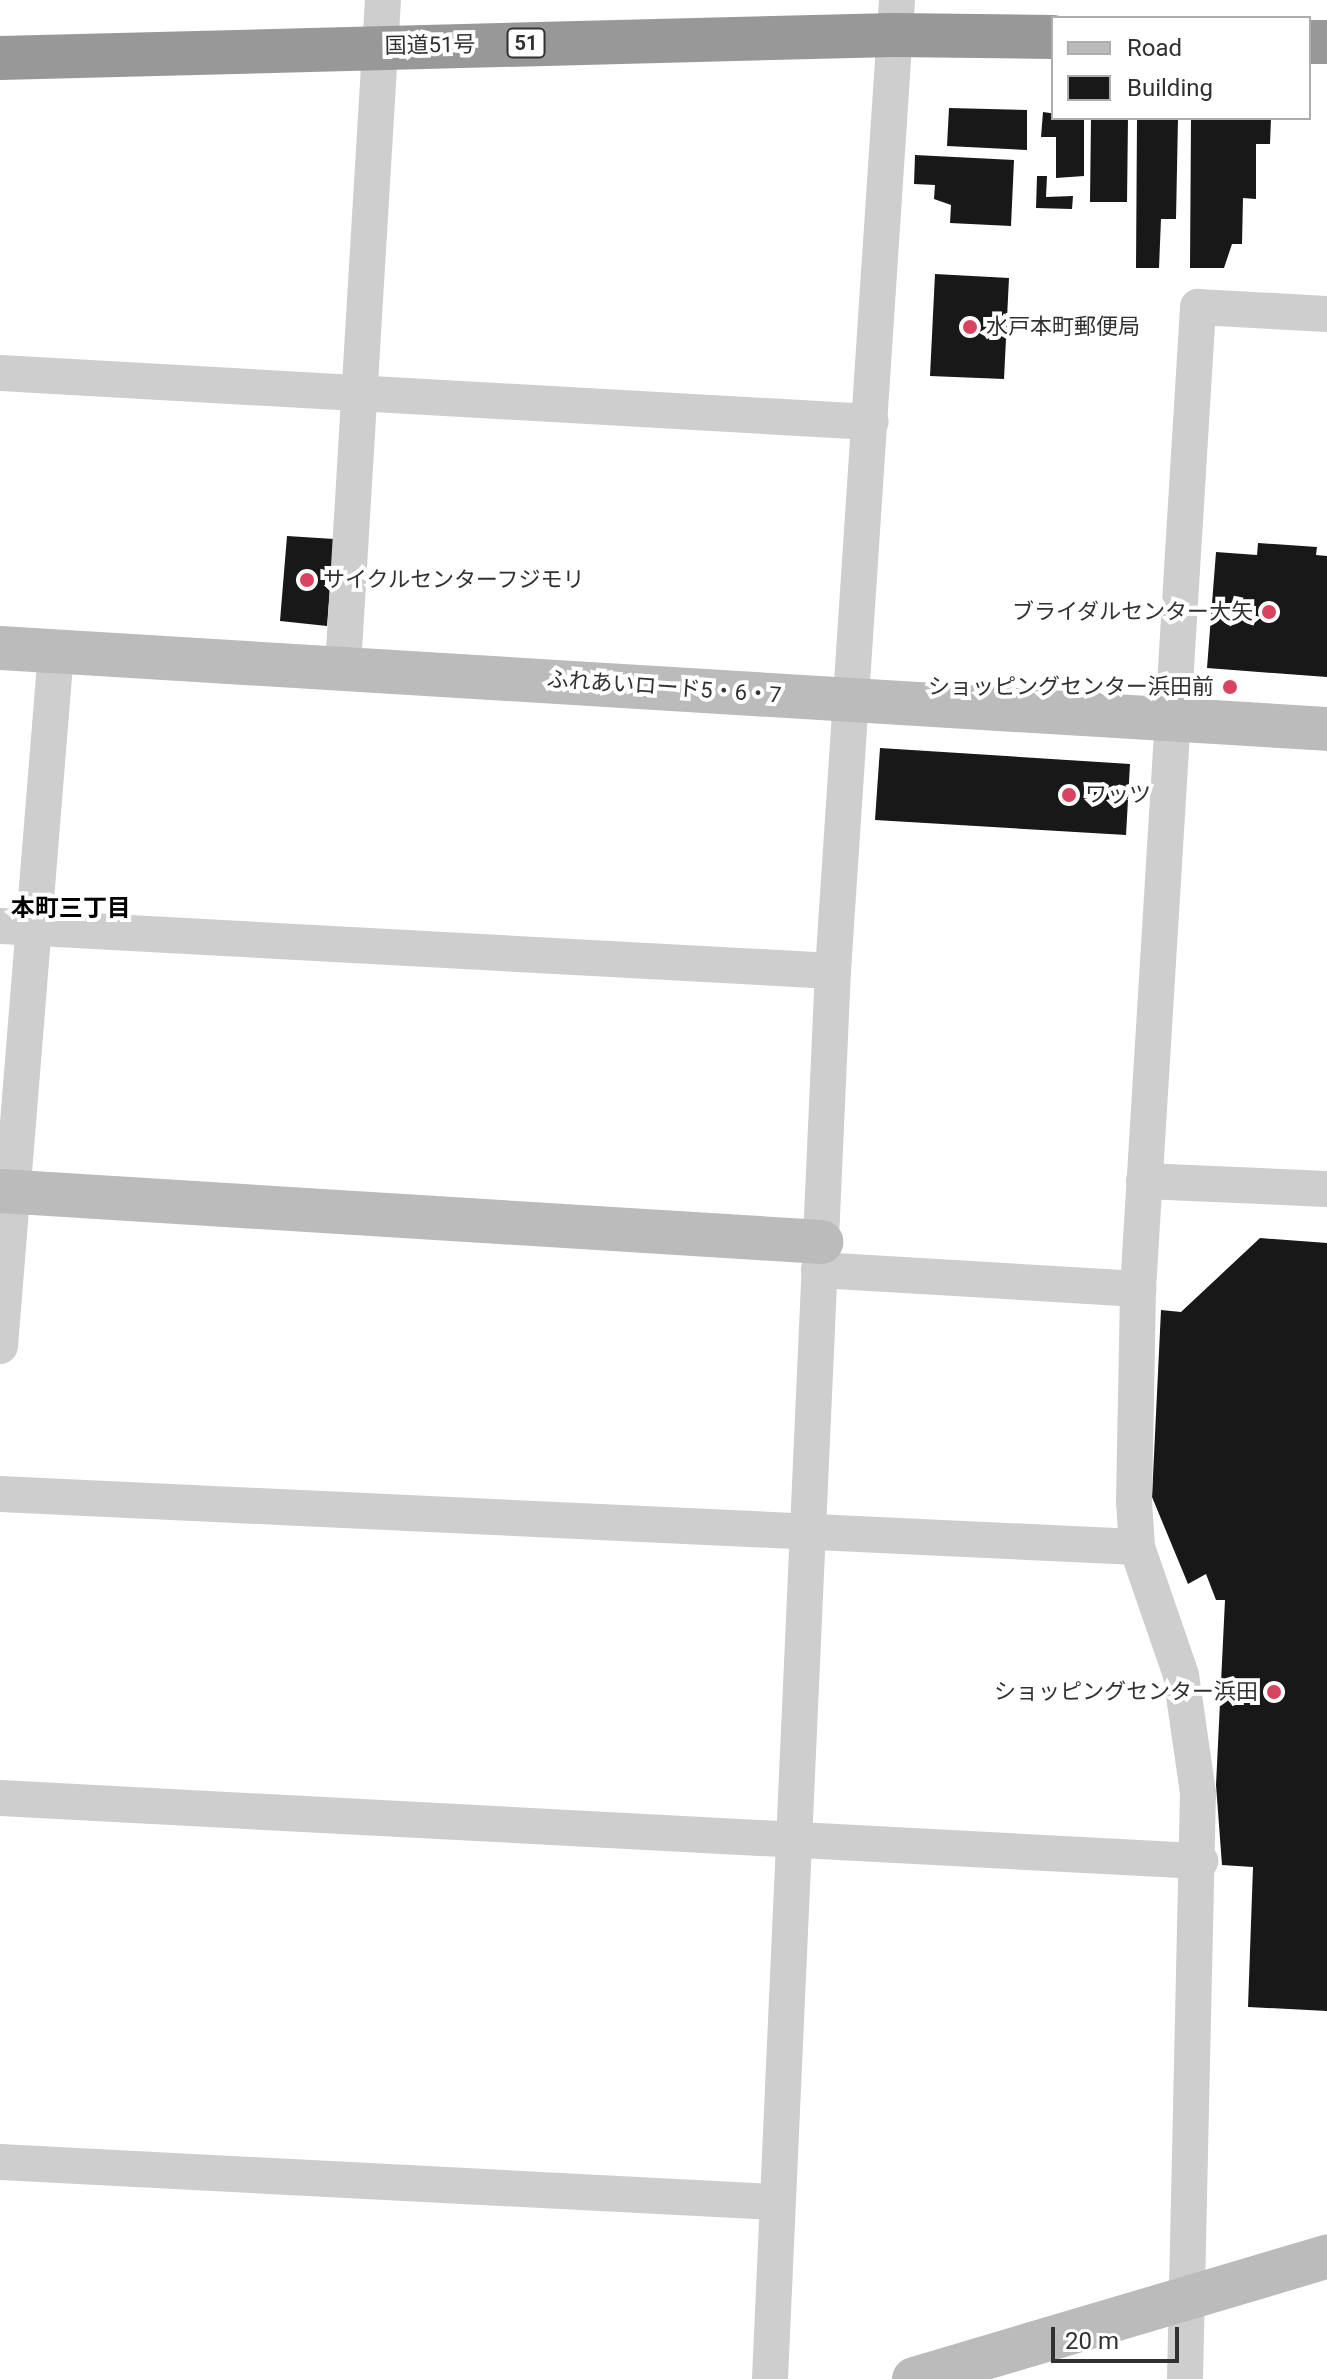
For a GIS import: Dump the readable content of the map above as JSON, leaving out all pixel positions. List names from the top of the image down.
{
  "streets": {
    "highway": ["51", "国道51号"],
    "street": ["ふれあいロード5・6・7"]
  },
  "districts": ["本町三丁目"],
  "places": [
    "水戸本町郵便局",
    "サイクルセンターフジモリ",
    "ブライダルセンター大矢",
    "ショッピングセンター浜田前",
    "ワッツ",
    "ショッピングセンター浜田"
  ],
  "legend": ["Road", "Building"],
  "scale_bar": "20 m"
}
